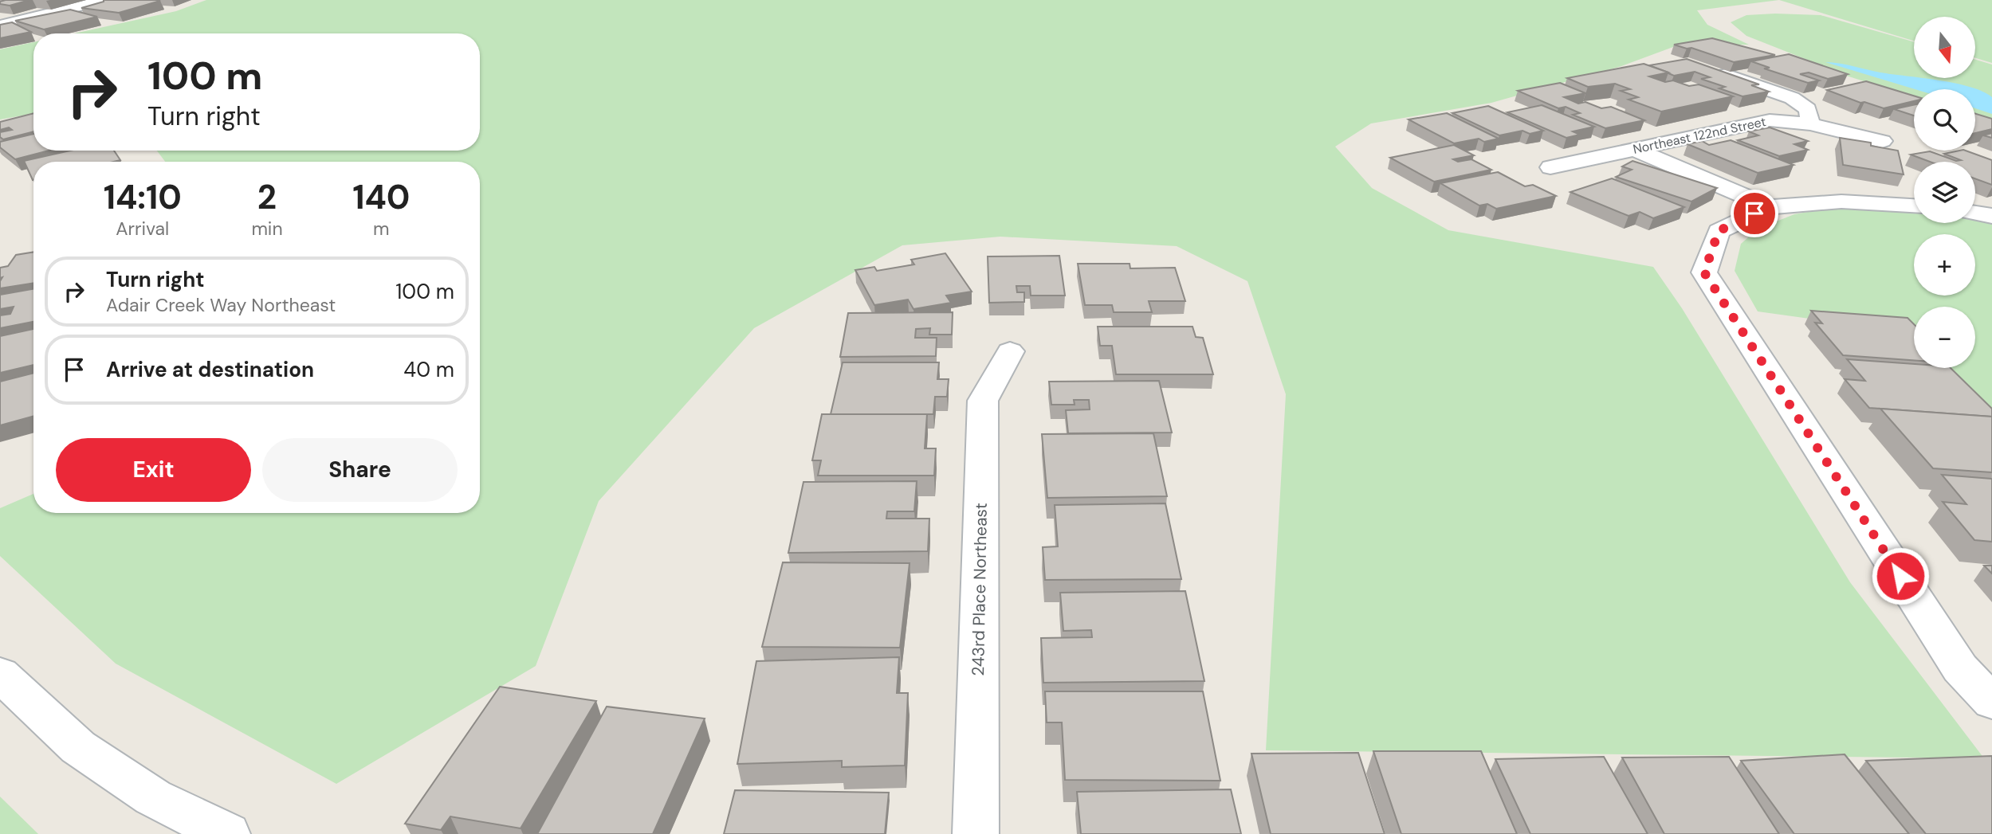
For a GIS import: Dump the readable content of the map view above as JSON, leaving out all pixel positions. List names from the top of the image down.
{
  "streets": {
    "street": ["Northeast 122nd Street", "243rd Place Northeast"]
  },
  "north": "bottom",
  "page": {
    "map_buttons": ["+", "−"],
    "turn": ["100 m", "Turn right"],
    "eta": [
      "14:10",
      "Arrival",
      "2",
      "min",
      "140",
      "m"
    ],
    "list": [
      {
        "name": "Turn right",
        "note": "Adair Creek Way Northeast",
        "value": "100 m"
      },
      {
        "name": "Arrive at destination",
        "value": "40 m"
      }
    ],
    "buttons": ["Exit", "Share"]
  }
}
